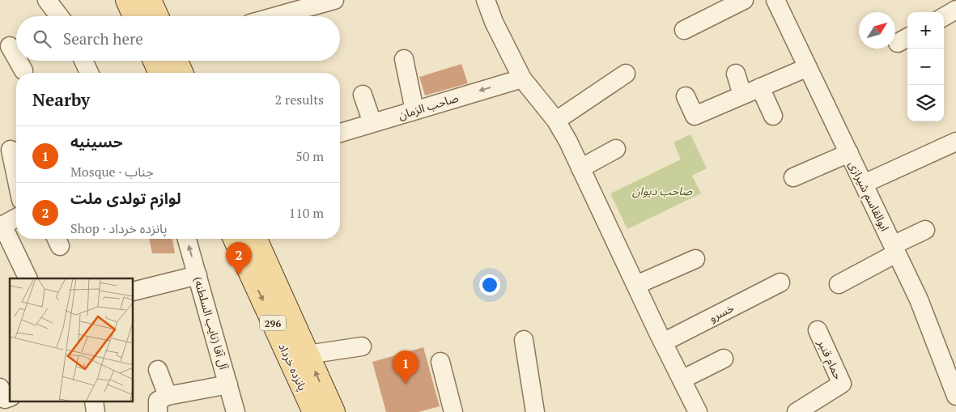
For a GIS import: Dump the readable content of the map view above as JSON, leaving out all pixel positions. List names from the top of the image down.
{
  "streets": {
    "main road": ["296", "پانزده خرداد"],
    "street": [
      "صاحب الزمان",
      "ابوالقاسم شیرازی",
      "خسرو",
      "آل آقا (نایب السلطنه)",
      "حمام قنبر"
    ]
  },
  "one_way": ["صاحب الزمان"],
  "parks": ["صاحب دیوان"],
  "north": "top right",
  "page": {
    "map_buttons": ["+", "−"],
    "search": "Search here",
    "heading": ["Nearby", "2 results"],
    "list": [
      {
        "mark": "1",
        "name": "حسینیه",
        "note": "Mosque · جناب",
        "value": "50 m"
      },
      {
        "mark": "2",
        "name": "لوازم تولدی ملت",
        "note": "Shop · پانزده خرداد",
        "value": "110 m"
      }
    ],
    "pins": ["2", "1"]
  }
}
